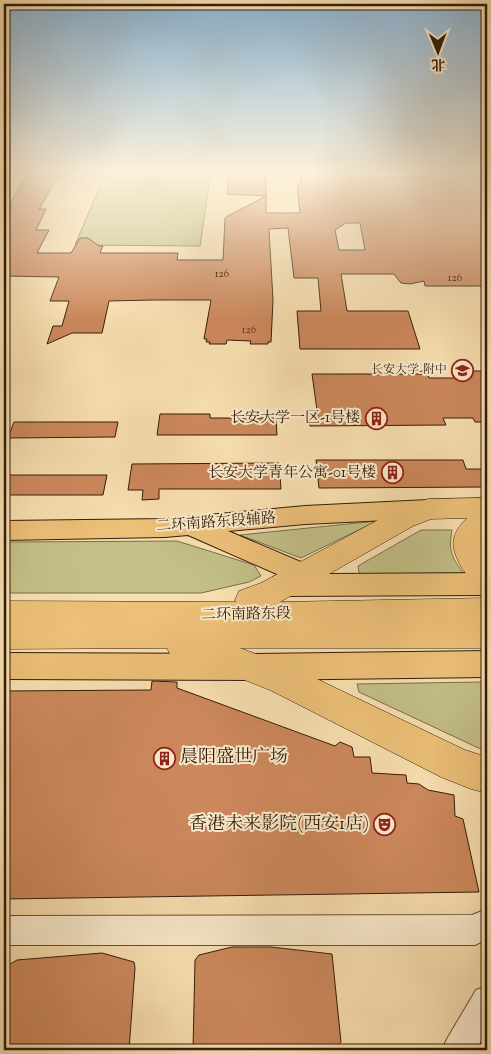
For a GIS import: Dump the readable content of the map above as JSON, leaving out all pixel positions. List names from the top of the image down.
{
  "streets": {
    "highway": ["二环南路东段"],
    "main road": ["二环南路东段辅路"]
  },
  "places": {
    "school or university": ["长安大学-附中"],
    "building": ["长安大学一区-1号楼", "长安大学青年公寓-01号楼", "晨阳盛世广场"],
    "theatre": ["香港未来影院(西安1店)"]
  },
  "house_numbers": ["126", "126", "126"],
  "north": "bottom"
}
